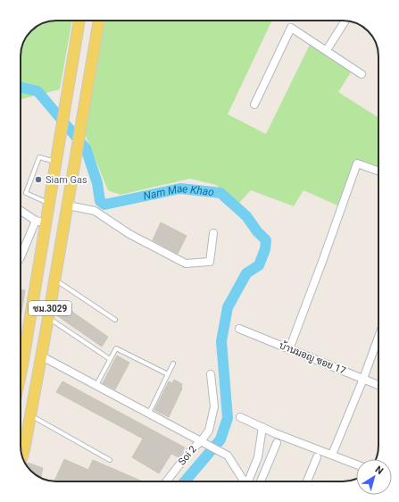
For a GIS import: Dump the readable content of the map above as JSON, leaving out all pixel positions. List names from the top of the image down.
{
  "streets": {
    "main road": ["ชม.3029"],
    "street": ["บ้านมอญ ซอย 17", "Soi 2"]
  },
  "water": ["Nam Mae Khao"],
  "places": ["Siam Gas"],
  "north": "top right"
}
